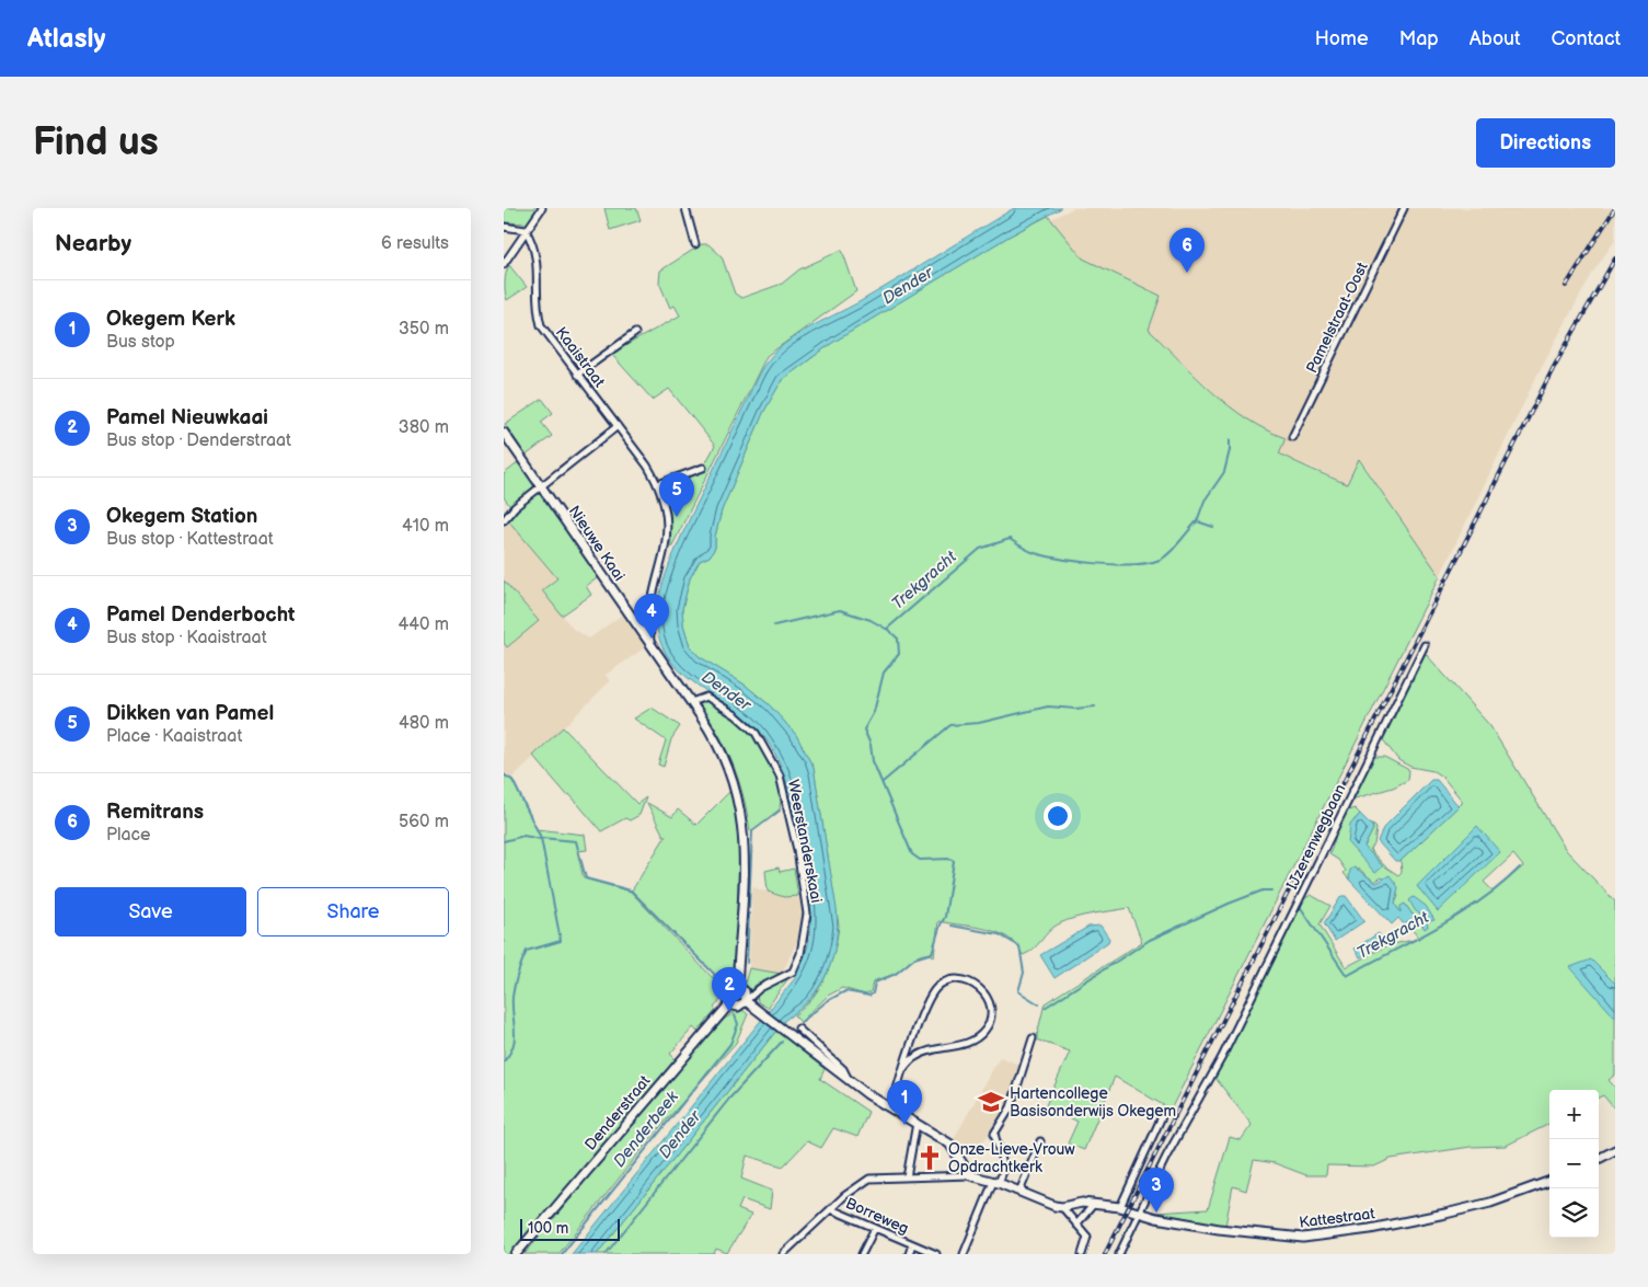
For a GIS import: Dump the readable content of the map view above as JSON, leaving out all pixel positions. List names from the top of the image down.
{
  "streets": {
    "main road": ["Nieuwe Kaai", "Denderstraat", "Kattestraat"],
    "street": [
      "Pamelstraat-Oost",
      "Kaaistraat",
      "IJzerenwegbaan",
      "Weerstanderskaai",
      "Borreweg"
    ]
  },
  "crossings": [
    ["Kaaistraat", "Nieuwe Kaai"],
    ["Nieuwe Kaai", "Weerstanderskaai"],
    ["Nieuwe Kaai", "Denderstraat"],
    ["IJzerenwegbaan", "Kattestraat"],
    ["Weerstanderskaai", "Denderstraat"]
  ],
  "water": ["Dender", "Trekgracht", "Denderbeek"],
  "places": {
    "school or university": ["Hartencollege Basisonderwijs Okegem"],
    "church": ["Onze-Lieve-Vrouw Opdrachtkerk"]
  },
  "scale_bar": "100 m",
  "page": {
    "header": "Atlasly",
    "nav": [
      "Home",
      "Map",
      "About",
      "Contact"
    ],
    "buttons": [
      "Directions",
      ["Save", "Share"]
    ],
    "title": "Find us",
    "heading": ["Nearby", "6 results"],
    "pins": [
      "6",
      "5",
      "4",
      "2",
      "1",
      "3"
    ],
    "list": [
      {
        "mark": "1",
        "name": "Okegem Kerk",
        "note": "Bus stop",
        "value": "350 m"
      },
      {
        "mark": "2",
        "name": "Pamel Nieuwkaai",
        "note": "Bus stop · Denderstraat",
        "value": "380 m"
      },
      {
        "mark": "3",
        "name": "Okegem Station",
        "note": "Bus stop · Kattestraat",
        "value": "410 m"
      },
      {
        "mark": "4",
        "name": "Pamel Denderbocht",
        "note": "Bus stop · Kaaistraat",
        "value": "440 m"
      },
      {
        "mark": "5",
        "name": "Dikken van Pamel",
        "note": "Place · Kaaistraat",
        "value": "480 m"
      },
      {
        "mark": "6",
        "name": "Remitrans",
        "note": "Place",
        "value": "560 m"
      }
    ],
    "map_buttons": ["+", "−"],
    "scale": "100 m"
  }
}
